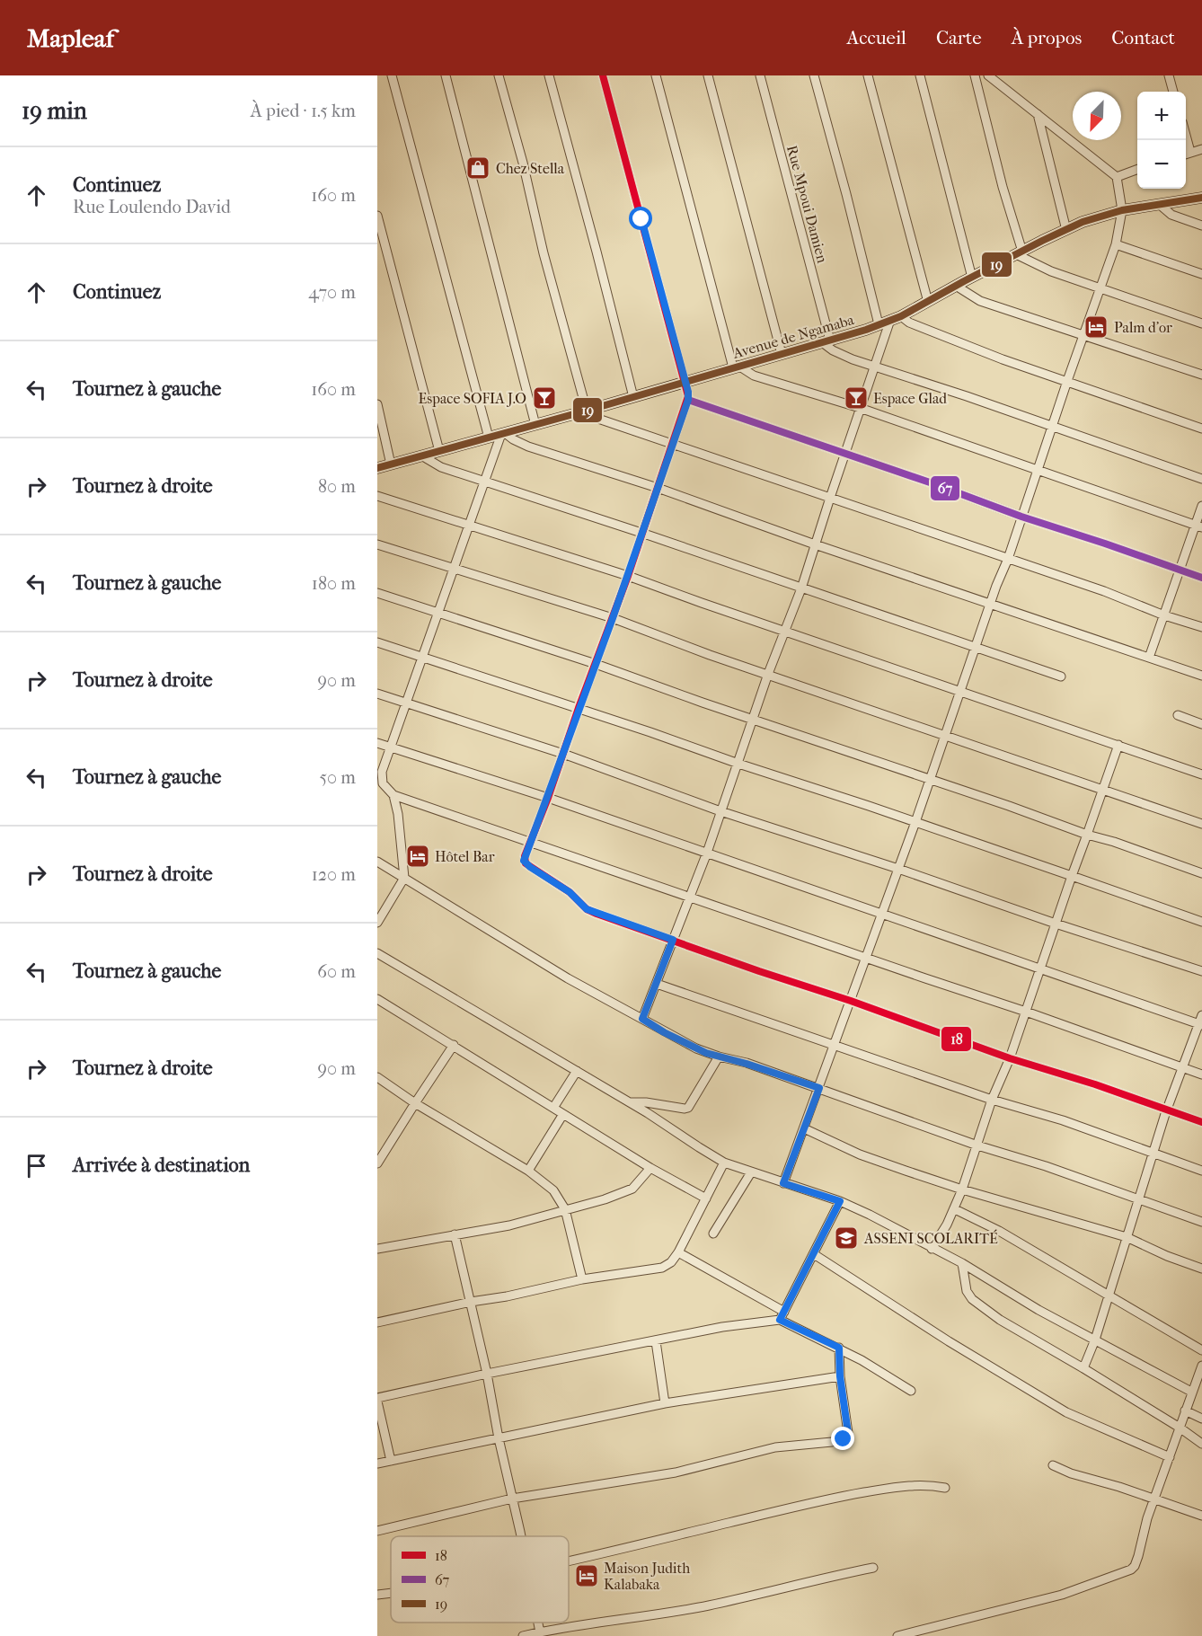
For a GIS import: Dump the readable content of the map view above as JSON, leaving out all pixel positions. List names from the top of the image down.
{
  "streets": {
    "main road": ["Avenue de Ngamaba"],
    "street": ["Rue Mpoui Damien"]
  },
  "crossings": [
    ["Rue Mpoui Damien", "Avenue de Ngamaba"]
  ],
  "places": {
    "shop": ["Chez Stella"],
    "hotel": ["Palm d'or", "Hôtel Bar", "Maison Judith Kalabaka"],
    "bar": ["Espace SOFIA J.O", "Espace Glad"],
    "school or university": ["ASSENI SCOLARITÉ"]
  },
  "lines": ["transit line 18", "transit line 19", "transit line 67"],
  "legend": ["18", "67", "19"],
  "north": "bottom left",
  "page": {
    "header": "Mapleaf",
    "nav": [
      "Accueil",
      "Carte",
      "À propos",
      "Contact"
    ],
    "heading": ["19 min", "À pied · 1.5 km"],
    "map_buttons": ["+", "−"],
    "list": [
      ["Continuez", "Rue Loulendo David", "160 m"],
      ["Continuez", "470 m"],
      ["Tournez à gauche", "160 m"],
      ["Tournez à droite", "80 m"],
      ["Tournez à gauche", "180 m"],
      ["Tournez à droite", "90 m"],
      ["Tournez à gauche", "50 m"],
      ["Tournez à droite", "120 m"],
      ["Tournez à gauche", "60 m"],
      ["Tournez à droite", "90 m"],
      "Arrivée à destination"
    ]
  }
}
